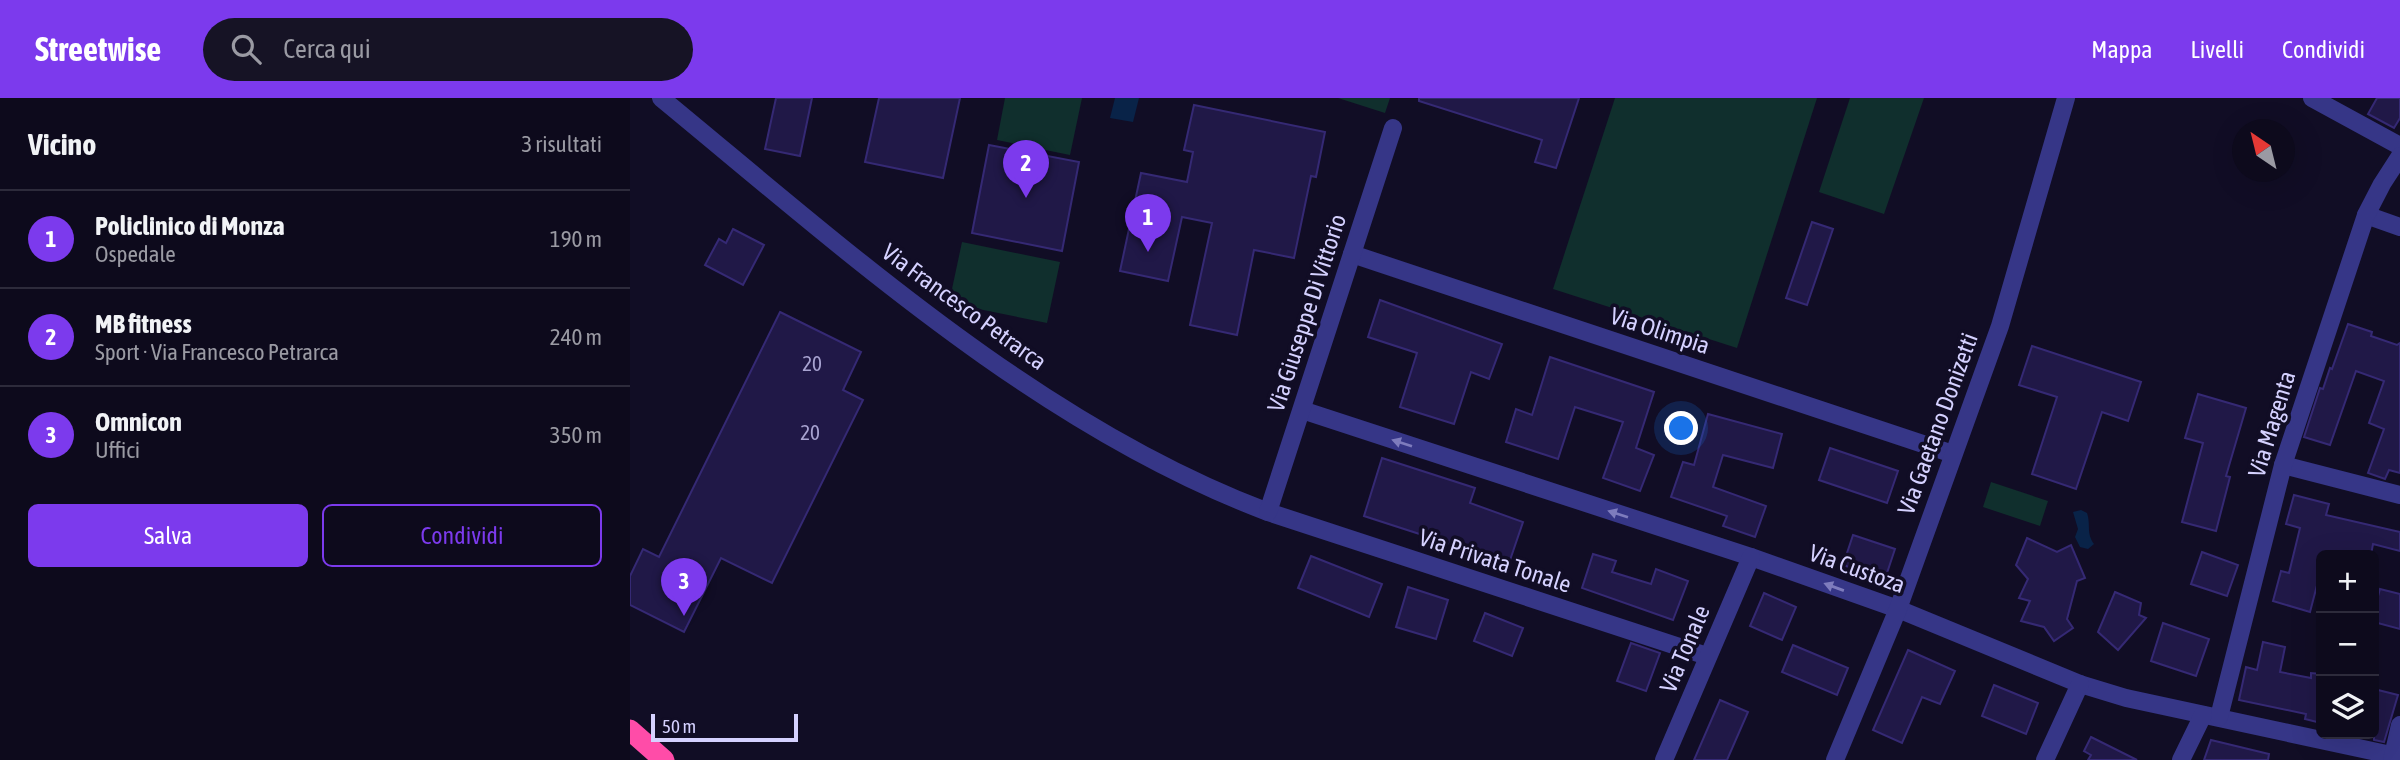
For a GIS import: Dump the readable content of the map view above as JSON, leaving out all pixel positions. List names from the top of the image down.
{
  "streets": {
    "street": [
      "Via Francesco Petrarca",
      "Via Giuseppe Di Vittorio",
      "Via Olimpia",
      "Via Gaetano Donizetti",
      "Via Magenta",
      "Via Privata Tonale",
      "Via Custoza",
      "Via Tonale"
    ]
  },
  "crossings": [
    ["Via Francesco Petrarca", "Via Giuseppe Di Vittorio"],
    ["Via Francesco Petrarca", "Via Privata Tonale"],
    ["Via Giuseppe Di Vittorio", "Via Olimpia"],
    ["Via Giuseppe Di Vittorio", "Via Privata Tonale"],
    ["Via Giuseppe Di Vittorio", "Via Custoza"],
    ["Via Olimpia", "Via Gaetano Donizetti"],
    ["Via Gaetano Donizetti", "Via Custoza"],
    ["Via Magenta", "Via Custoza"],
    ["Via Privata Tonale", "Via Tonale"],
    ["Via Custoza", "Via Tonale"]
  ],
  "one_way": ["Via Custoza"],
  "house_numbers": ["20", "20"],
  "scale_bar": "50 m",
  "north": "top left",
  "page": {
    "header": "Streetwise",
    "search": "Cerca qui",
    "nav": ["Mappa", "Livelli", "Condividi"],
    "heading": ["Vicino", "3 risultati"],
    "pins": ["2", "1", "3"],
    "list": [
      {
        "mark": "1",
        "name": "Policlinico di Monza",
        "note": "Ospedale",
        "value": "190 m"
      },
      {
        "mark": "2",
        "name": "MB fitness",
        "note": "Sport · Via Francesco Petrarca",
        "value": "240 m"
      },
      {
        "mark": "3",
        "name": "Omnicon",
        "note": "Uffici",
        "value": "350 m"
      }
    ],
    "buttons": ["Salva", "Condividi"],
    "map_buttons": ["+", "−"],
    "scale": "50 m"
  }
}
